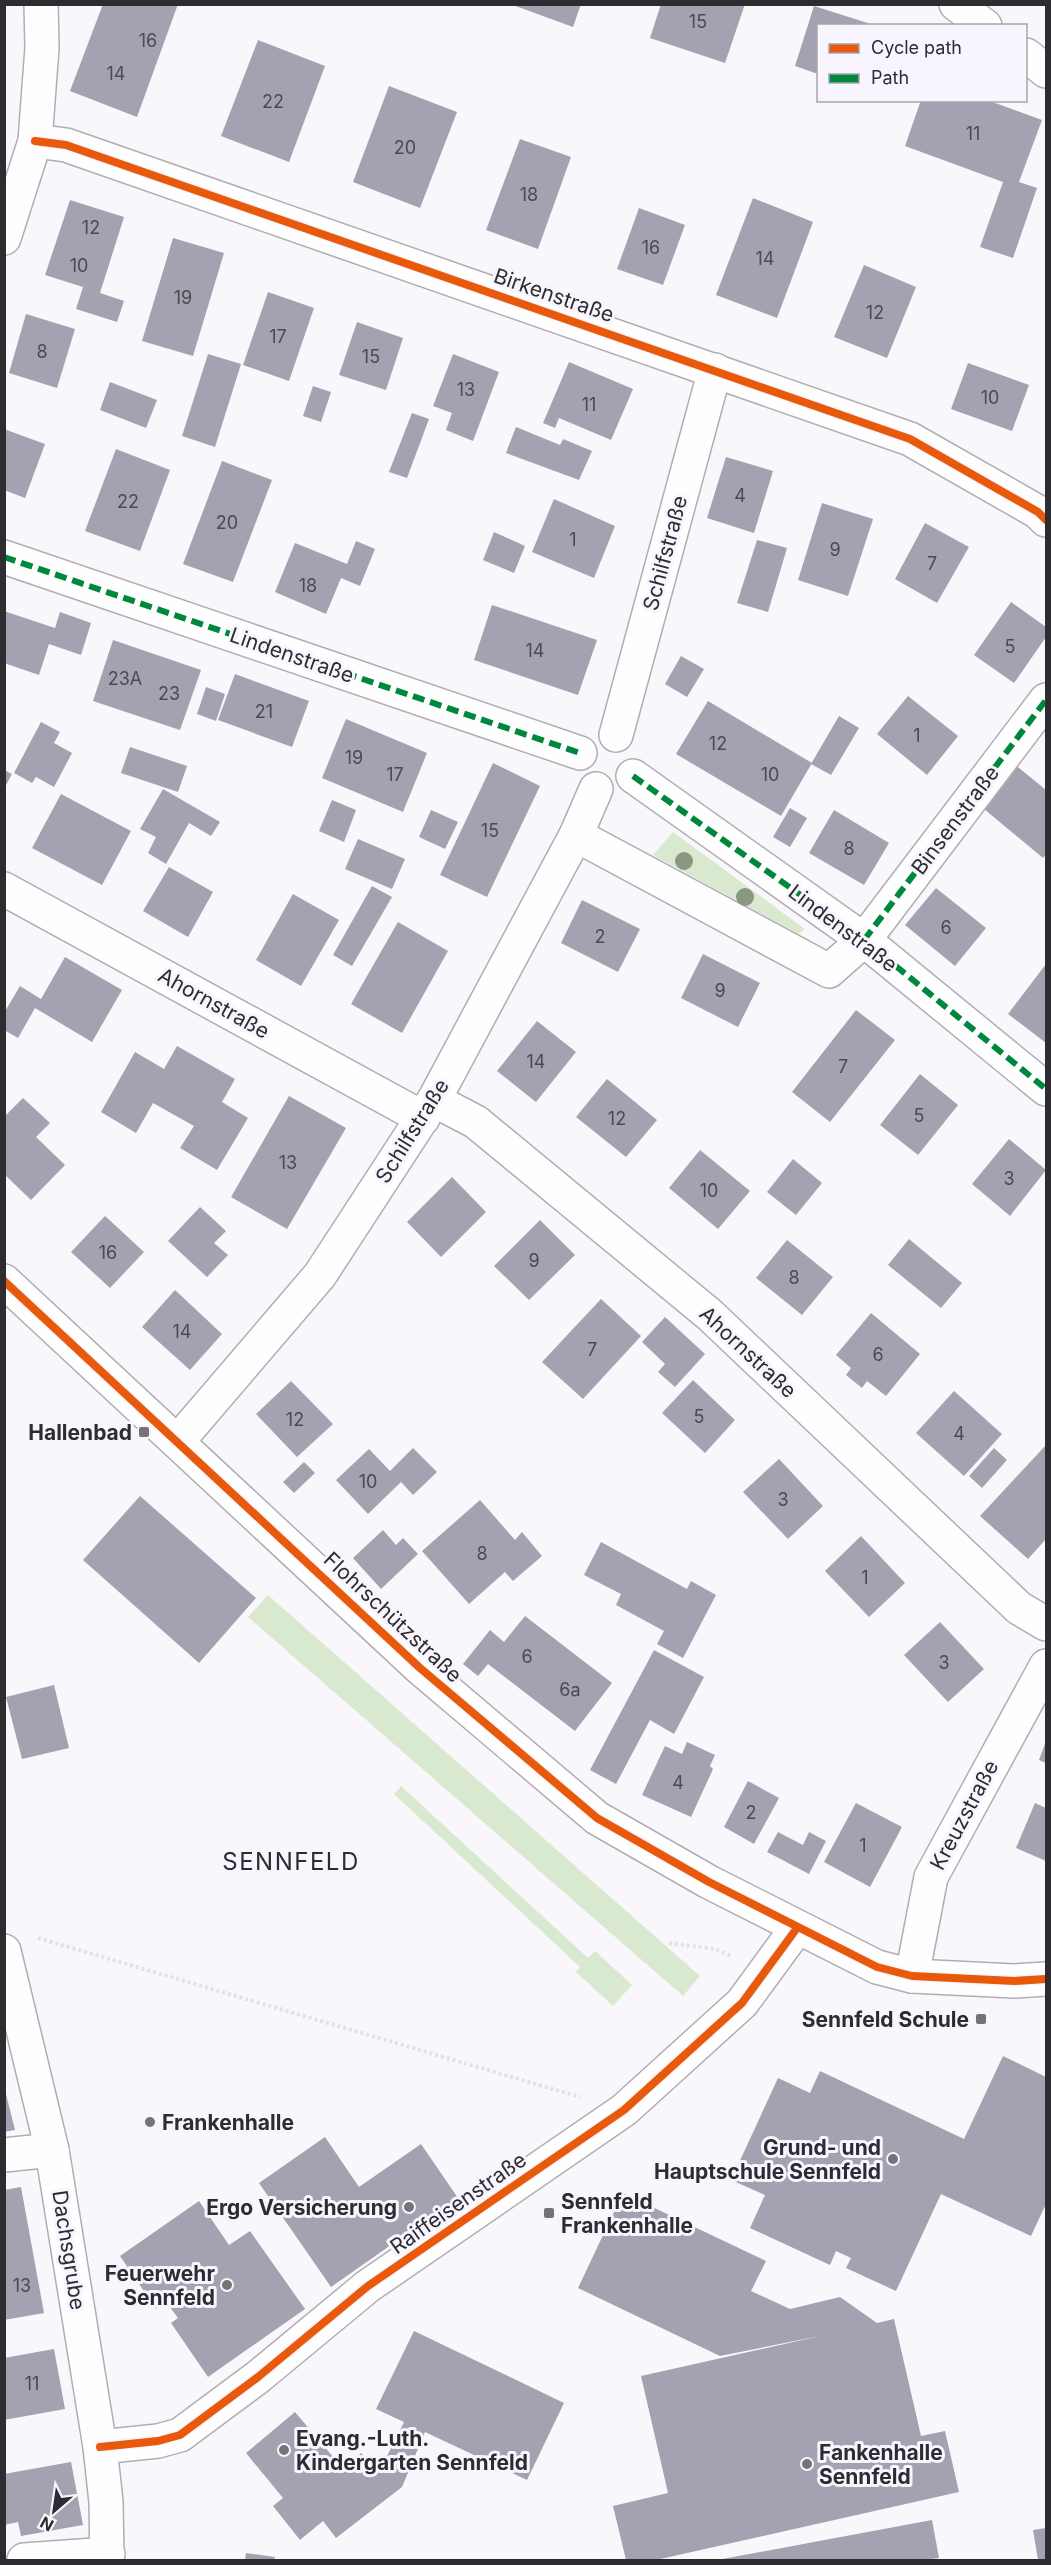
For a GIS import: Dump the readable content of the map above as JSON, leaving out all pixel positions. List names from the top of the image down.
{
  "streets": {
    "street": [
      "Birkenstraße",
      "Schilfstraße",
      "Lindenstraße",
      "Binsenstraße",
      "Ahornstraße",
      "Flohrschützstraße",
      "Kreuzstraße",
      "Raiffeisenstraße",
      "Dachsgrube"
    ]
  },
  "crossings": [
    ["Birkenstraße", "Schilfstraße"],
    ["Schilfstraße", "Lindenstraße"],
    ["Schilfstraße", "Binsenstraße"],
    ["Schilfstraße", "Ahornstraße"],
    ["Schilfstraße", "Flohrschützstraße"],
    ["Lindenstraße", "Binsenstraße"],
    ["Flohrschützstraße", "Kreuzstraße"],
    ["Flohrschützstraße", "Raiffeisenstraße"],
    ["Raiffeisenstraße", "Dachsgrube"]
  ],
  "districts": ["SENNFELD"],
  "places": {
    "transit": ["Hallenbad", "Sennfeld Schule", "Sennfeld Frankenhalle"],
    "other": [
      "Frankenhalle",
      "Grund- und Hauptschule Sennfeld",
      "Ergo Versicherung",
      "Feuerwehr Sennfeld",
      "Evang.-Luth. Kindergarten Sennfeld",
      "Fankenhalle Sennfeld"
    ]
  },
  "house_numbers": [
    "15",
    "16",
    "14",
    "22",
    "11",
    "20",
    "18",
    "12",
    "16",
    "14",
    "10",
    "19",
    "12",
    "17",
    "8",
    "15",
    "13",
    "10",
    "11",
    "4",
    "22",
    "20",
    "1",
    "9",
    "7",
    "18",
    "5",
    "14",
    "23A",
    "23",
    "21",
    "1",
    "12",
    "19",
    "17",
    "10",
    "15",
    "8",
    "6",
    "2",
    "9",
    "14",
    "7",
    "5",
    "12",
    "13",
    "3",
    "10",
    "16",
    "9",
    "8",
    "14",
    "7",
    "6",
    "5",
    "12",
    "4",
    "10",
    "3",
    "8",
    "1",
    "6",
    "3",
    "6a",
    "4",
    "2",
    "1",
    "13",
    "11"
  ],
  "legend": ["Cycle path", "Path"],
  "north": "bottom left"
}
